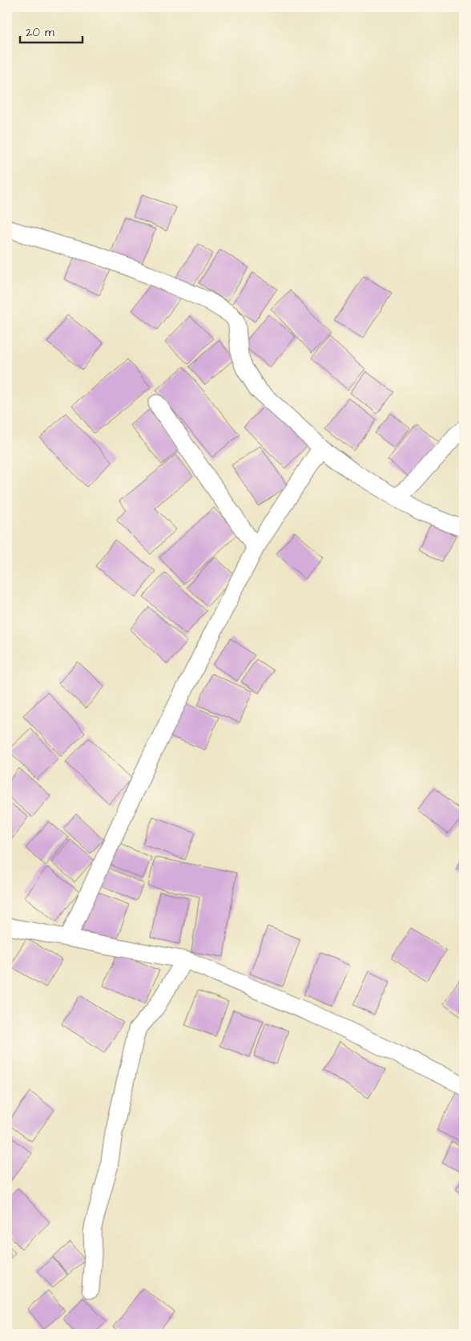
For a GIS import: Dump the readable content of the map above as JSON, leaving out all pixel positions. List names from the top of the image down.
{
  "scale_bar": "20 m"
}
